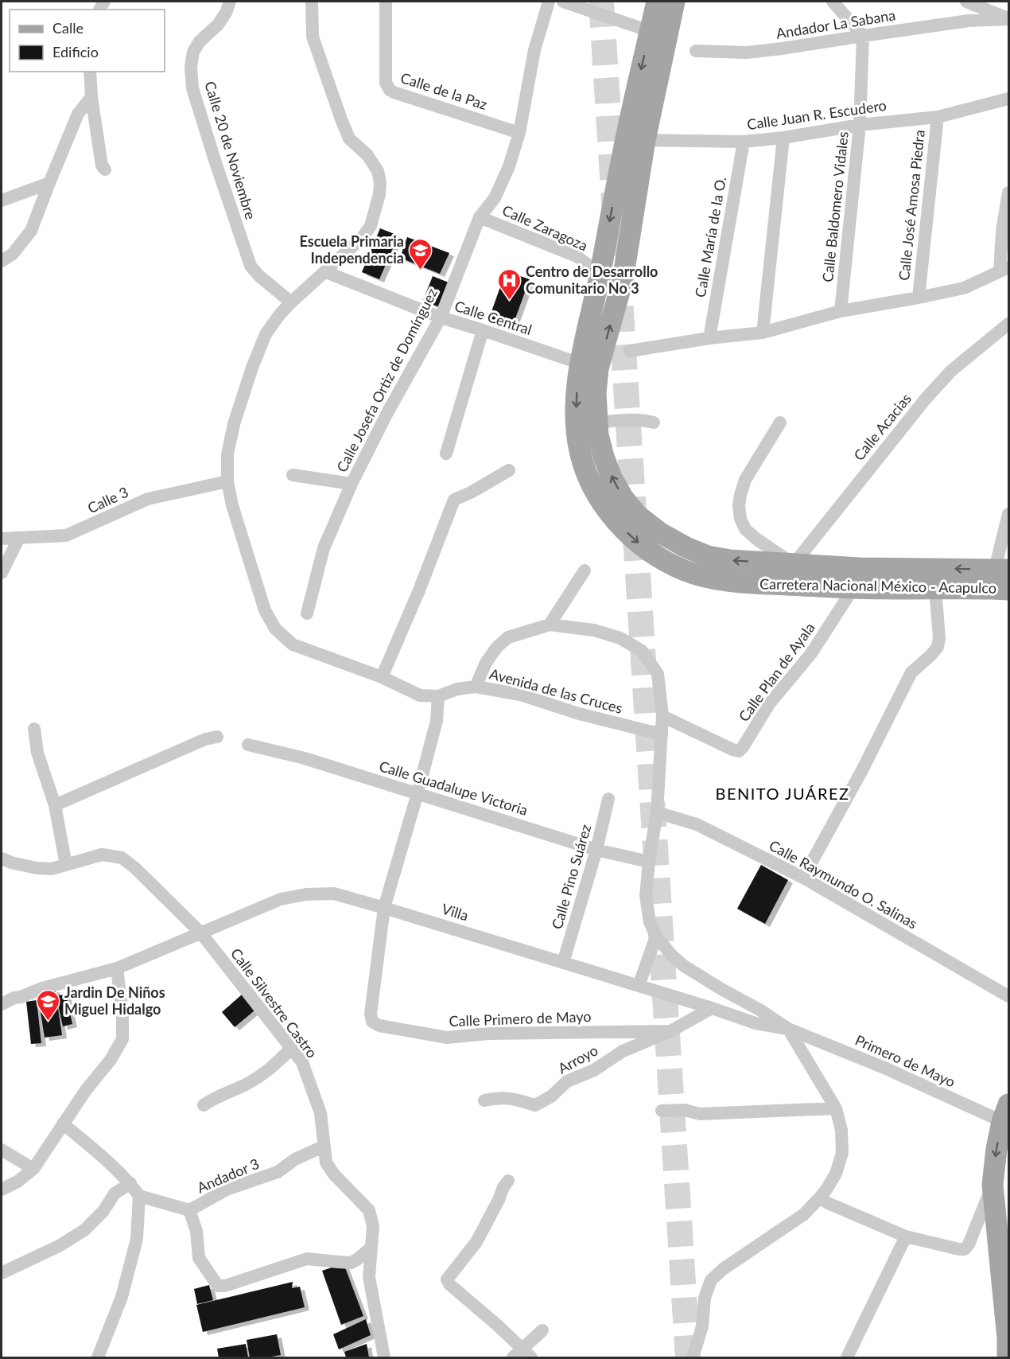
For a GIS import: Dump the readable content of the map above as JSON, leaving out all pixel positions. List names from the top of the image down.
{
  "streets": {
    "main road": ["Carretera Nacional México - Acapulco"],
    "street": [
      "Andador La Sabana",
      "Calle de la Paz",
      "Calle Juan R. Escudero",
      "Calle 20 de Noviembre",
      "Calle José Amosa Piedra",
      "Calle Baldomero Vidales",
      "Calle Zaragoza",
      "Calle María de la O.",
      "Calle Central",
      "Calle Josefa Ortiz de Domínguez",
      "Calle Acacias",
      "Calle 3",
      "Calle Plan de Ayala",
      "Avenida de las Cruces",
      "Calle Guadalupe Victoria",
      "Calle Pino Suárez",
      "Calle Raymundo O. Salinas",
      "Villa",
      "Calle Silvestre Castro",
      "Calle Primero de Mayo",
      "Arroyo",
      "Primero de Mayo",
      "Andador 3"
    ]
  },
  "crossings": [
    ["Andador La Sabana", "Calle Baldomero Vidales"],
    ["Calle de la Paz", "Calle Josefa Ortiz de Domínguez"],
    ["Calle Juan R. Escudero", "Calle José Amosa Piedra"],
    ["Calle Juan R. Escudero", "Calle Baldomero Vidales"],
    ["Calle Juan R. Escudero", "Calle María de la O."],
    ["Calle Juan R. Escudero", "Carretera Nacional México - Acapulco"],
    ["Calle 20 de Noviembre", "Avenida de las Cruces"],
    ["Calle Zaragoza", "Calle Josefa Ortiz de Domínguez"],
    ["Calle Zaragoza", "Carretera Nacional México - Acapulco"],
    ["Calle Central", "Calle Josefa Ortiz de Domínguez"],
    ["Calle Central", "Carretera Nacional México - Acapulco"],
    ["Calle Central", "Avenida de las Cruces"],
    ["Calle Acacias", "Carretera Nacional México - Acapulco"],
    ["Calle 3", "Avenida de las Cruces"],
    ["Carretera Nacional México - Acapulco", "Calle Plan de Ayala"],
    ["Calle Guadalupe Victoria", "Calle Pino Suárez"],
    ["Calle Pino Suárez", "Villa"],
    ["Villa", "Calle Silvestre Castro"],
    ["Villa", "Calle Primero de Mayo"],
    ["Villa", "Arroyo"],
    ["Villa", "Primero de Mayo"],
    ["Calle Silvestre Castro", "Andador 3"],
    ["Calle Primero de Mayo", "Arroyo"]
  ],
  "districts": ["BENITO JUÁREZ"],
  "places": {
    "school or university": ["Escuela Primaria Independencia", "Jardin De Niños Miguel Hidalgo"],
    "hospital": ["Centro de Desarrollo Comunitario No 3"]
  },
  "legend": ["Calle", "Edificio"]
}
